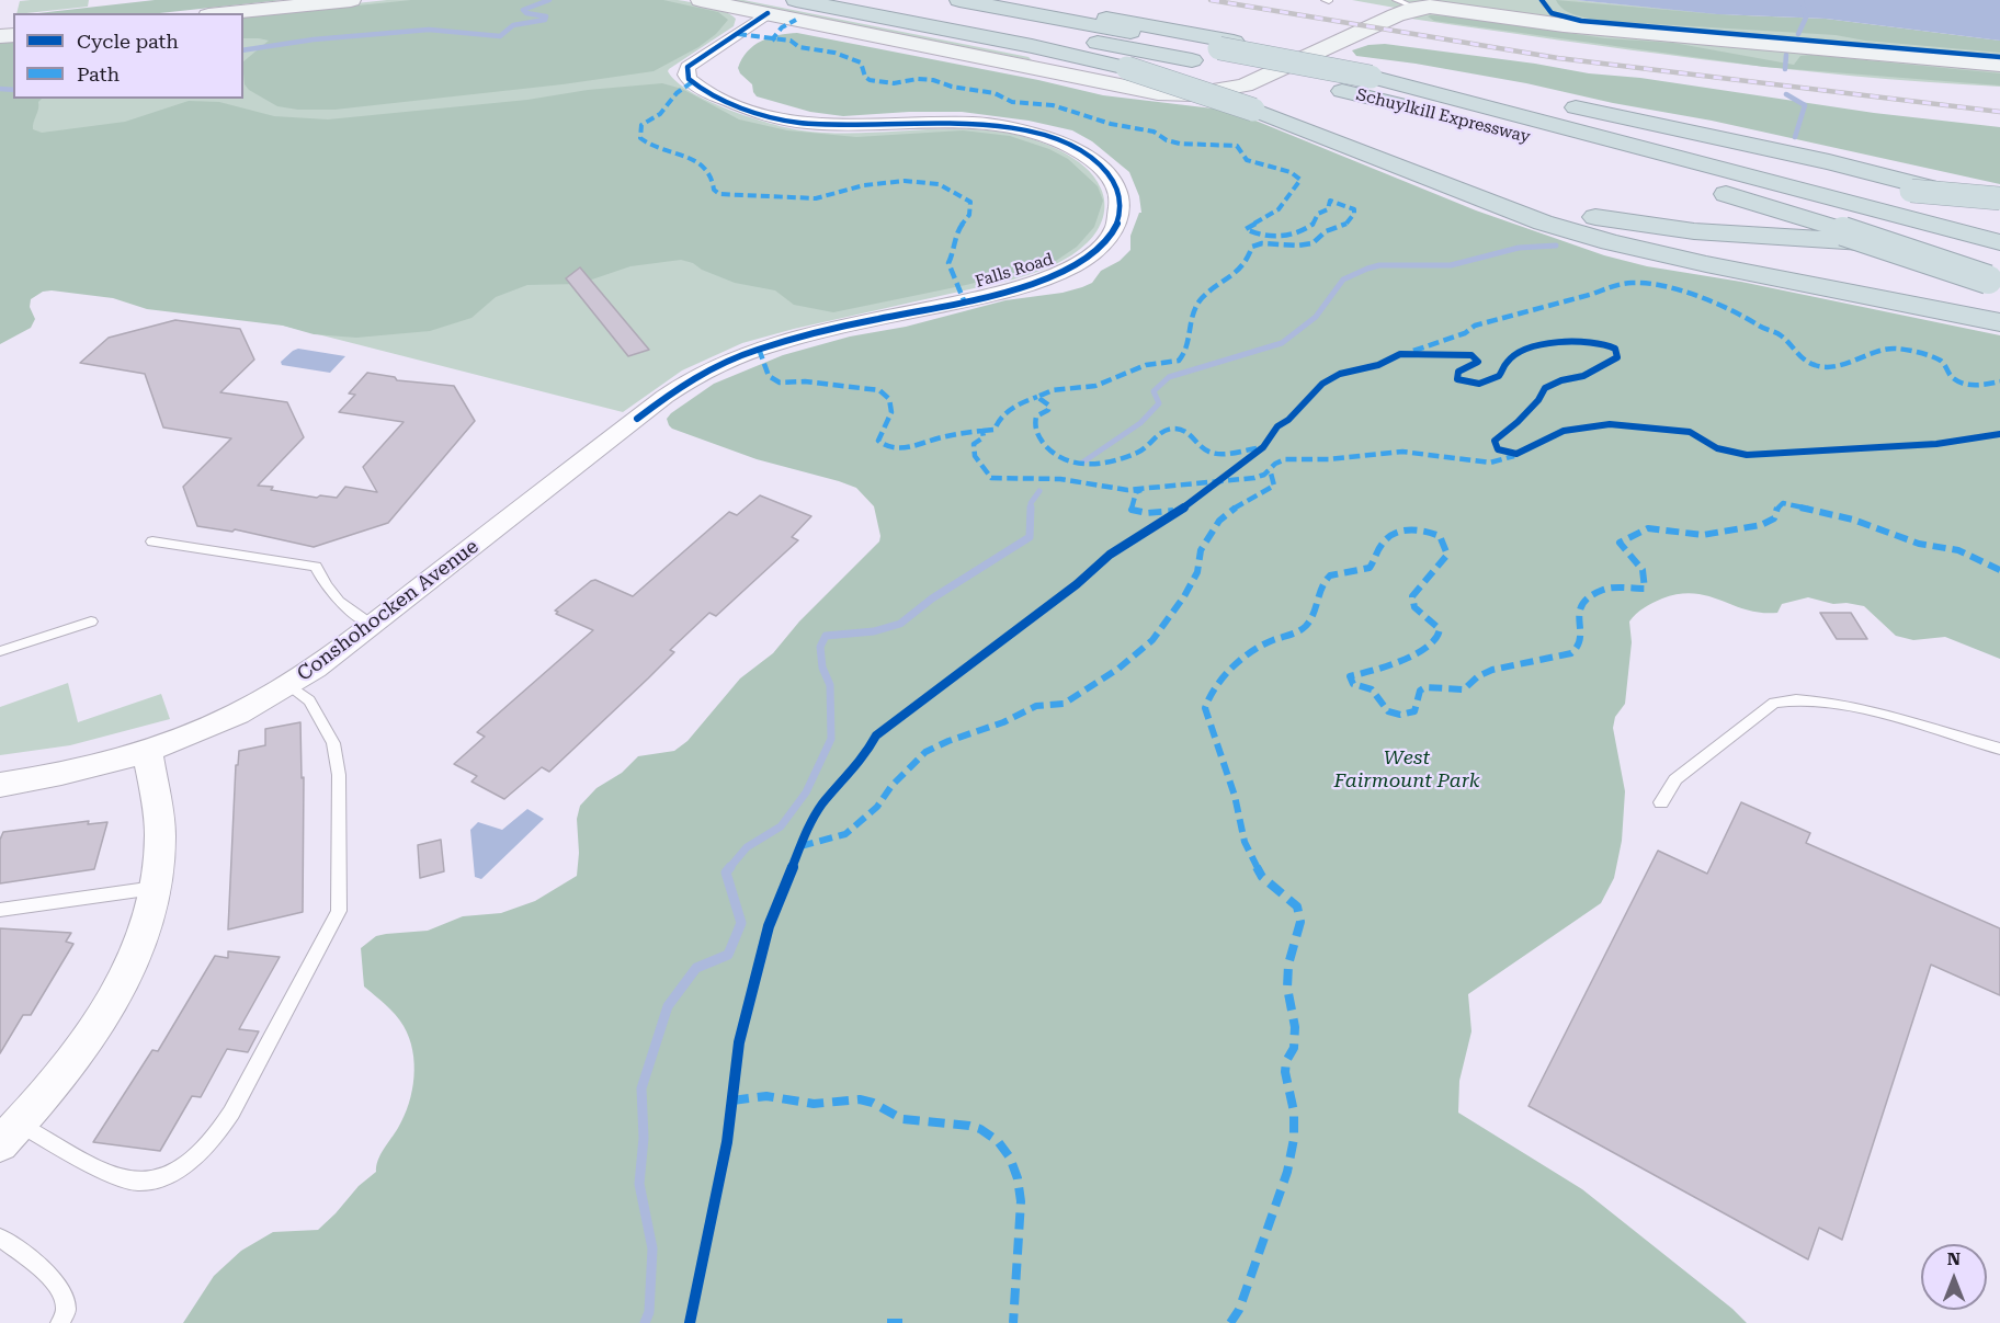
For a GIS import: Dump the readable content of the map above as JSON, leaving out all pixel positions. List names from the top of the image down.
{
  "streets": {
    "highway": ["Schuylkill Expressway"],
    "street": ["Falls Road", "Conshohocken Avenue"]
  },
  "crossings": [
    ["Falls Road", "Conshohocken Avenue"]
  ],
  "parks": ["West Fairmount Park"],
  "legend": ["Cycle path", "Path"],
  "north": "top"
}
